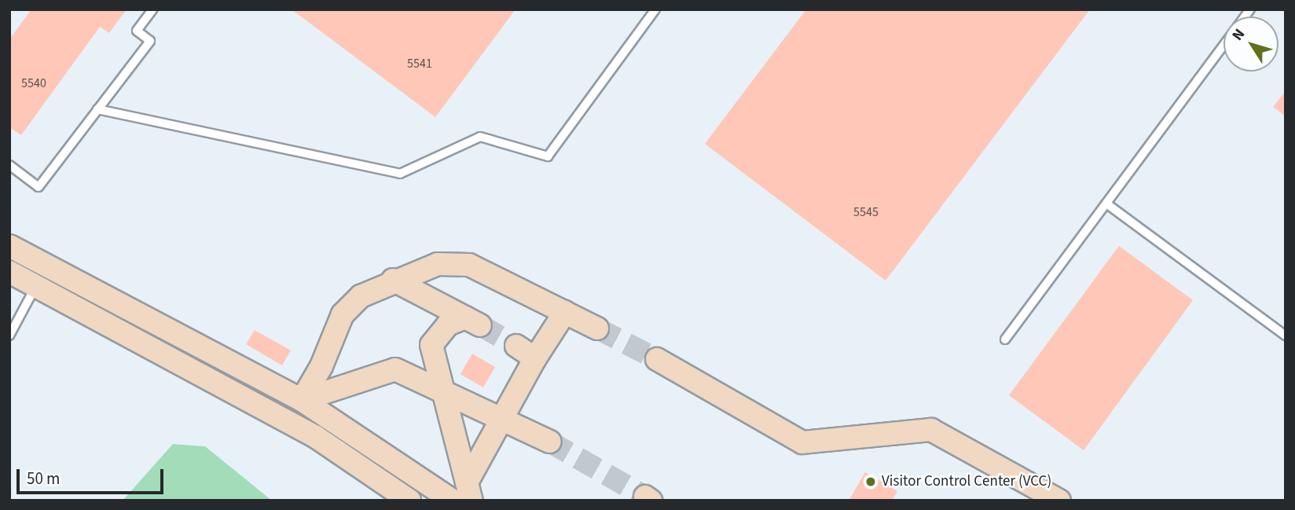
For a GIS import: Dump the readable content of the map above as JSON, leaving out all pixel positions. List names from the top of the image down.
{
  "places": ["Visitor Control Center (VCC)"],
  "house_numbers": ["5541", "5540", "5545"],
  "scale_bar": "50 m",
  "north": "top left"
}
